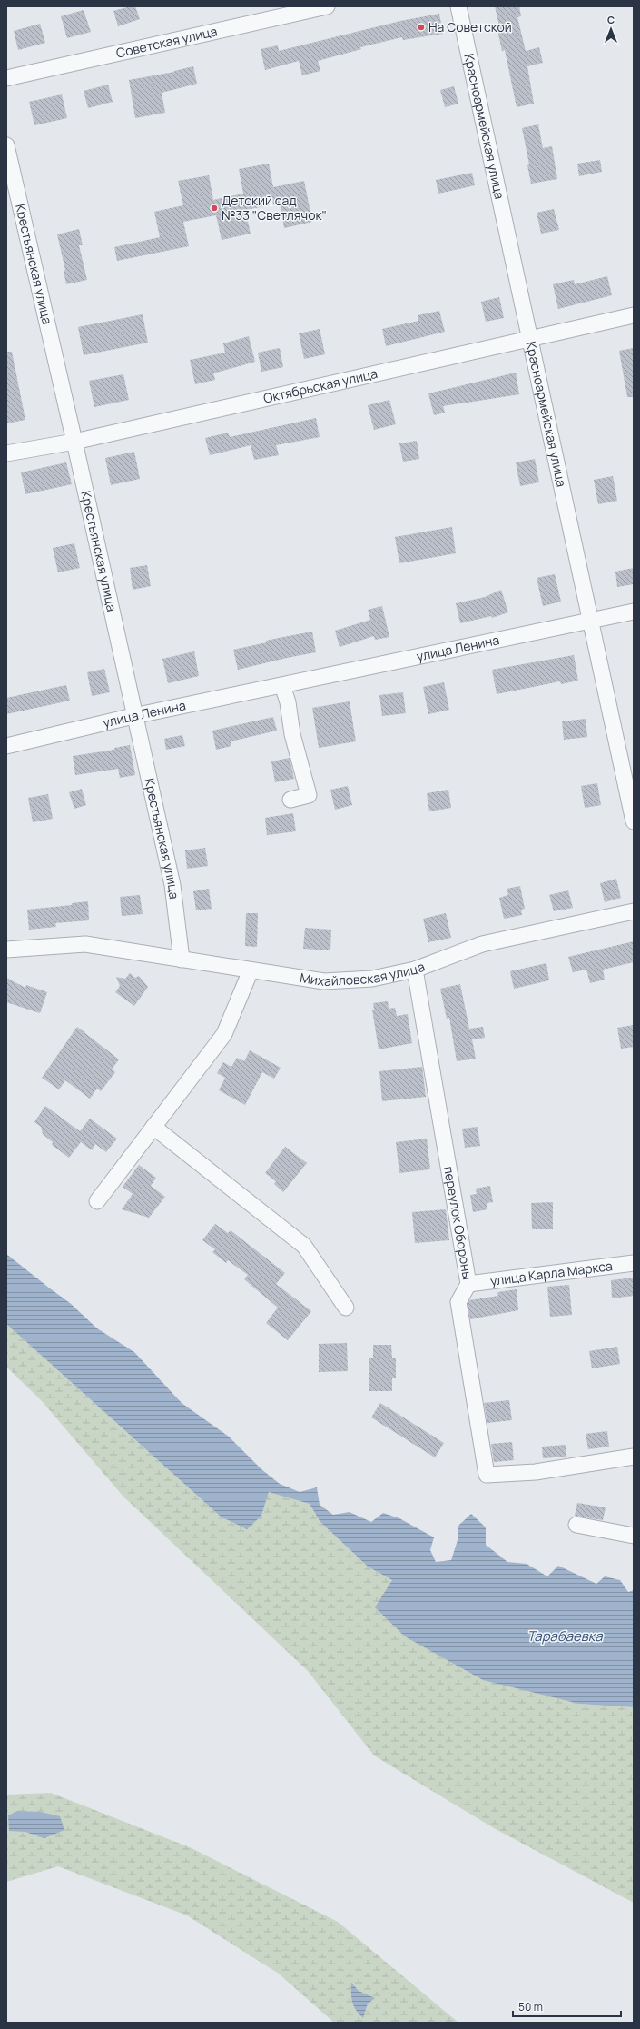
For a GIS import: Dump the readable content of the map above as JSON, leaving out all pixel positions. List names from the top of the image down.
{
  "streets": {
    "street": [
      "Советская улица",
      "Красноармейская улица",
      "Крестьянская улица",
      "Октябрьская улица",
      "улица Ленина",
      "Михайловская улица",
      "переулок Обороны",
      "улица Карла Маркса"
    ]
  },
  "crossings": [
    ["Красноармейская улица", "Октябрьская улица"],
    ["Красноармейская улица", "улица Ленина"],
    ["Крестьянская улица", "Октябрьская улица"],
    ["Крестьянская улица", "улица Ленина"],
    ["Крестьянская улица", "Михайловская улица"],
    ["Михайловская улица", "переулок Обороны"],
    ["переулок Обороны", "улица Карла Маркса"]
  ],
  "water": ["Тарабаевка"],
  "places": ["На Советской", "Детский сад №33 \"Светлячок\""],
  "scale_bar": "50 m",
  "north": "top"
}
